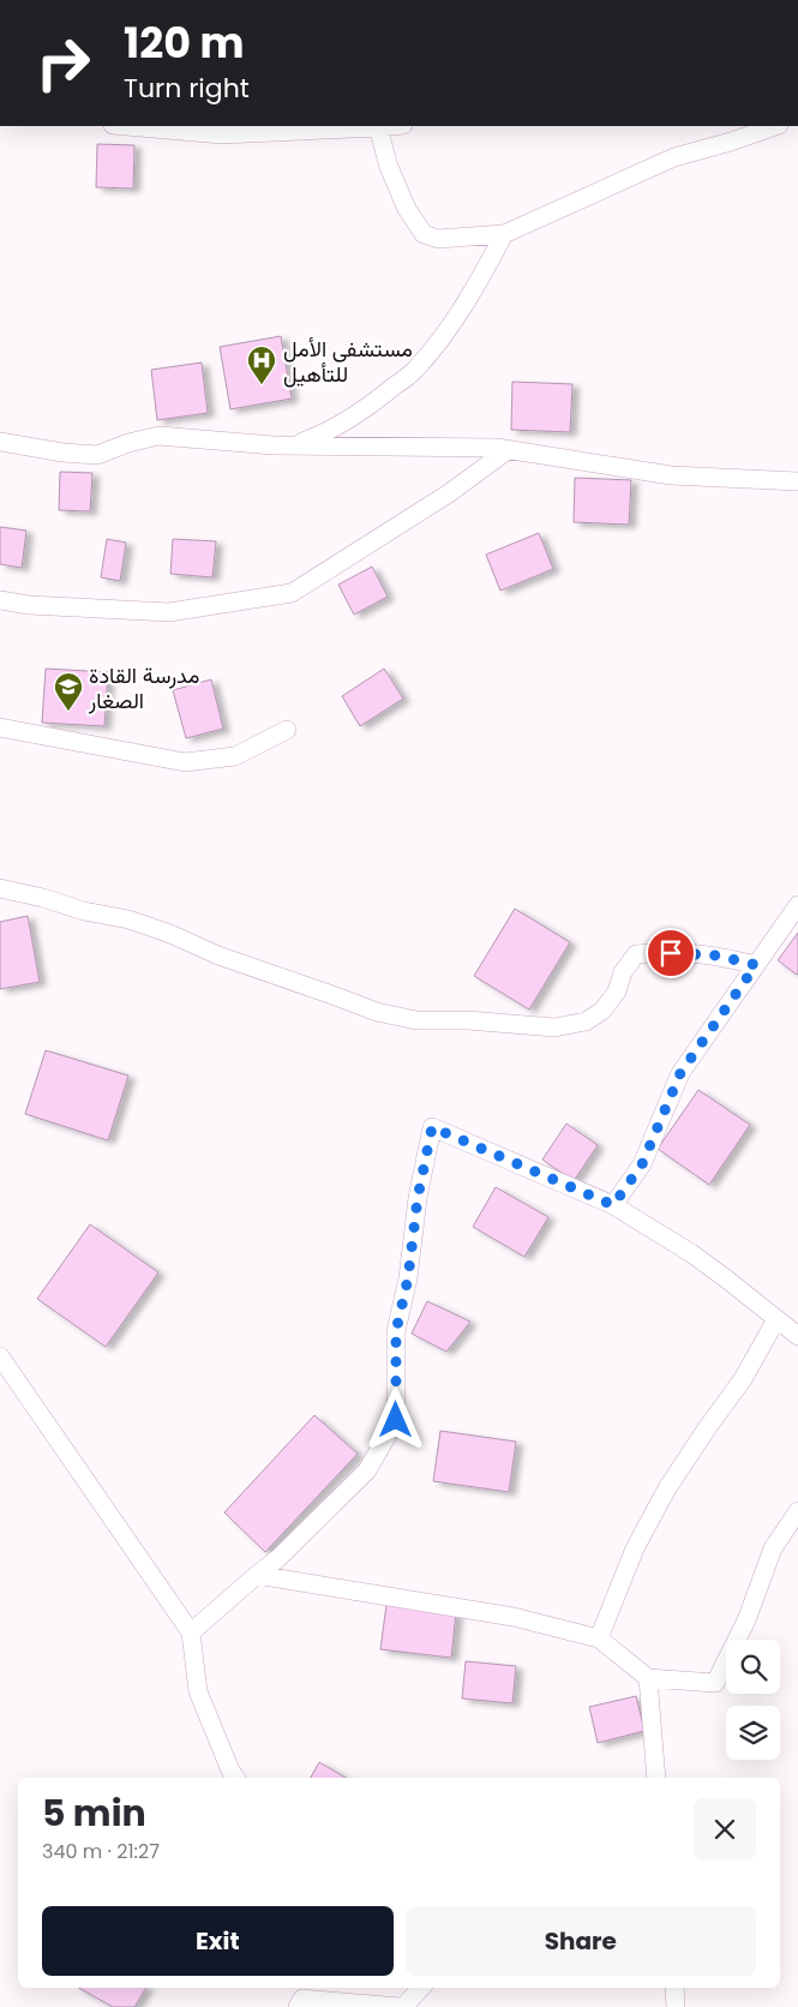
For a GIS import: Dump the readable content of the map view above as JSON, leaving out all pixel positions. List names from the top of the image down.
{
  "places": {
    "hospital": ["مستشفى الأمل للتأهيل"],
    "school or university": ["مدرسة القادة الصغار"]
  },
  "page": {
    "turn": ["120 m", "Turn right"],
    "heading": ["5 min", "340 m · 21:27"],
    "buttons": ["Exit", "Share"]
  }
}
